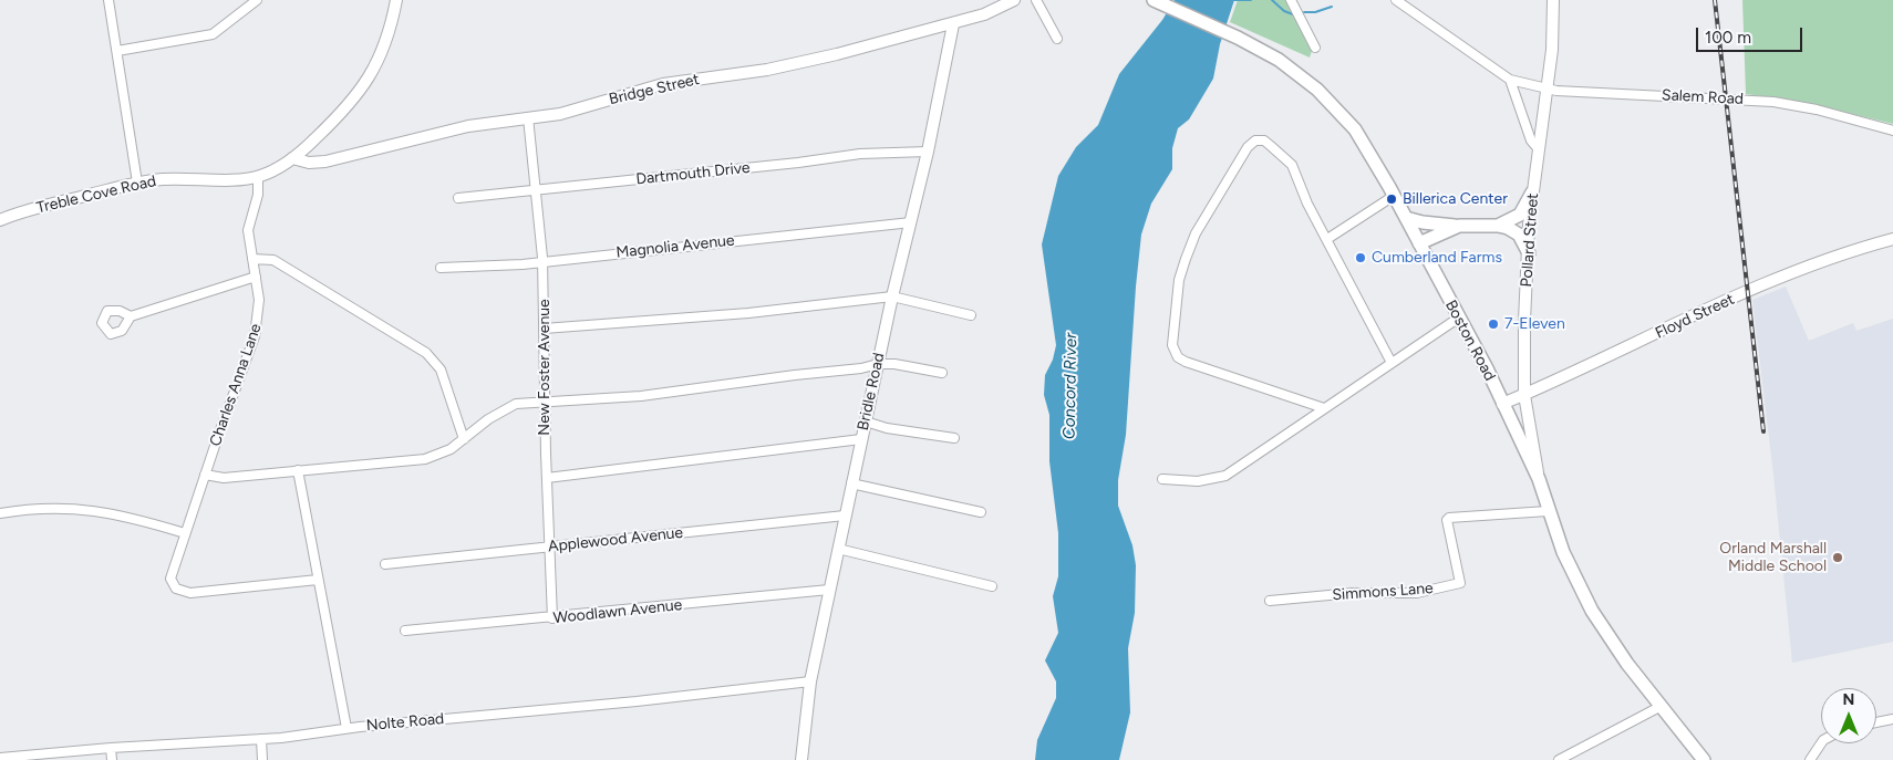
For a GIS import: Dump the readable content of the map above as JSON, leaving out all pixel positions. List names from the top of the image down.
{
  "streets": {
    "main road": [
      "Bridge Street",
      "Treble Cove Road",
      "Pollard Street",
      "Floyd Street",
      "Boston Road",
      "Bridle Road"
    ],
    "street": [
      "Salem Road",
      "Dartmouth Drive",
      "Magnolia Avenue",
      "New Foster Avenue",
      "Charles Anna Lane",
      "Applewood Avenue",
      "Simmons Lane",
      "Woodlawn Avenue",
      "Nolte Road"
    ]
  },
  "crossings": [
    ["Bridge Street", "Treble Cove Road"],
    ["Bridge Street", "New Foster Avenue"],
    ["Bridge Street", "Bridle Road"],
    ["Salem Road", "Pollard Street"],
    ["Dartmouth Drive", "New Foster Avenue"],
    ["Dartmouth Drive", "Bridle Road"],
    ["Treble Cove Road", "Charles Anna Lane"],
    ["Pollard Street", "Floyd Street"],
    ["Pollard Street", "Boston Road"],
    ["Magnolia Avenue", "New Foster Avenue"],
    ["Magnolia Avenue", "Bridle Road"],
    ["Floyd Street", "Boston Road"],
    ["Boston Road", "Simmons Lane"],
    ["New Foster Avenue", "Applewood Avenue"],
    ["New Foster Avenue", "Woodlawn Avenue"],
    ["Bridle Road", "Applewood Avenue"],
    ["Bridle Road", "Woodlawn Avenue"],
    ["Bridle Road", "Nolte Road"]
  ],
  "water": ["Concord River"],
  "places": [
    "Billerica Center",
    "Cumberland Farms",
    "7-Eleven",
    "Orland Marshall Middle School"
  ],
  "scale_bar": "100 m",
  "north": "top"
}
